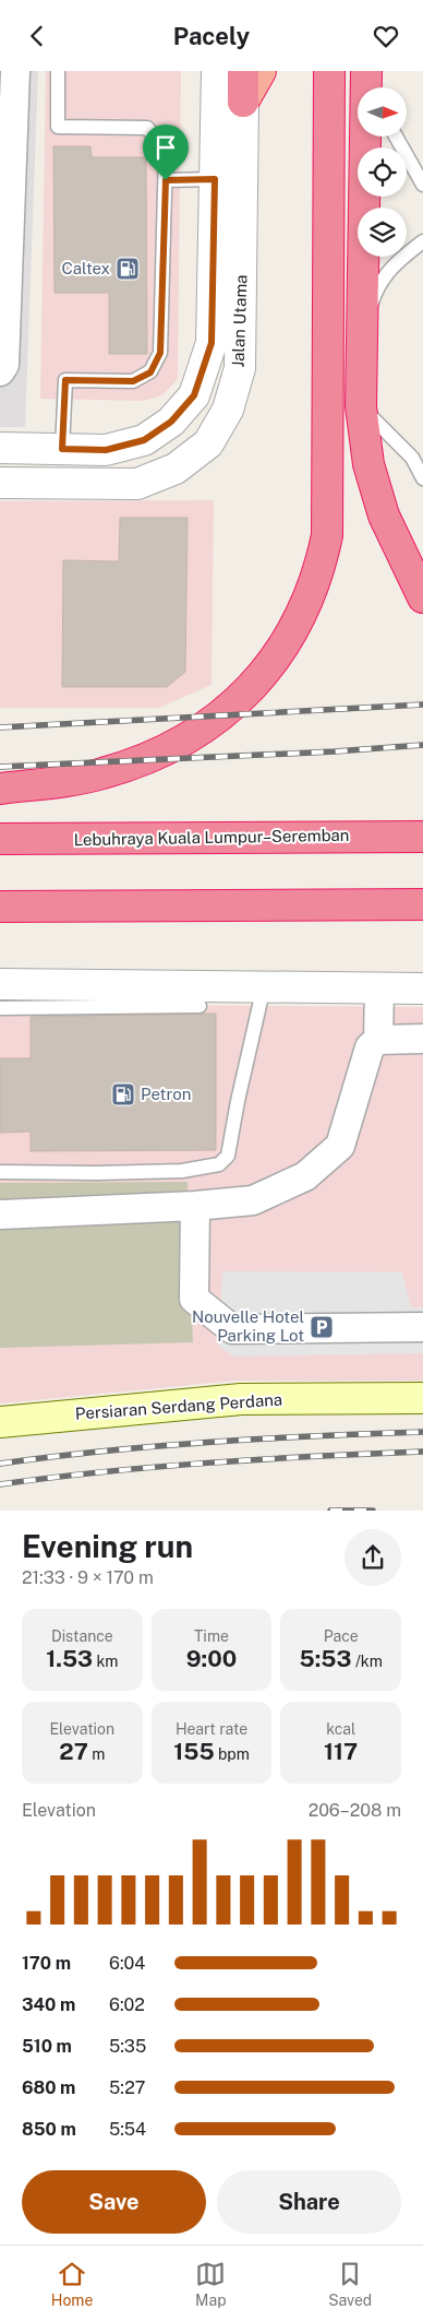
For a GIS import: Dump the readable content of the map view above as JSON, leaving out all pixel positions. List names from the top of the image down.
{
  "streets": {
    "highway": ["Lebuhraya Kuala Lumpur–Seremban"],
    "main road": ["Persiaran Serdang Perdana"],
    "street": ["Jalan Utama"]
  },
  "places": {
    "fuel station": ["Caltex", "Petron"],
    "parking": ["Nouvelle Hotel Parking Lot"]
  },
  "north": "right",
  "page": {
    "header": "Pacely",
    "heading": ["Evening run", "21:33 · 9 × 170 m"],
    "stats": [
      ["Distance", "1.53 km"],
      ["Time", "9:00"],
      ["Pace", "5:53 /km"],
      ["Elevation", "27 m"],
      ["Heart rate", "155 bpm"],
      ["kcal", "117"]
    ],
    "chart": ["Elevation", "206–208 m"],
    "list": [
      {
        "name": "170 m",
        "note": "6:04"
      },
      {
        "name": "340 m",
        "note": "6:02"
      },
      {
        "name": "510 m",
        "note": "5:35"
      },
      {
        "name": "680 m",
        "note": "5:27"
      },
      {
        "name": "850 m",
        "note": "5:54"
      }
    ],
    "buttons": ["Save", "Share"],
    "tabs": ["Home", "Map", "Saved"]
  }
}
